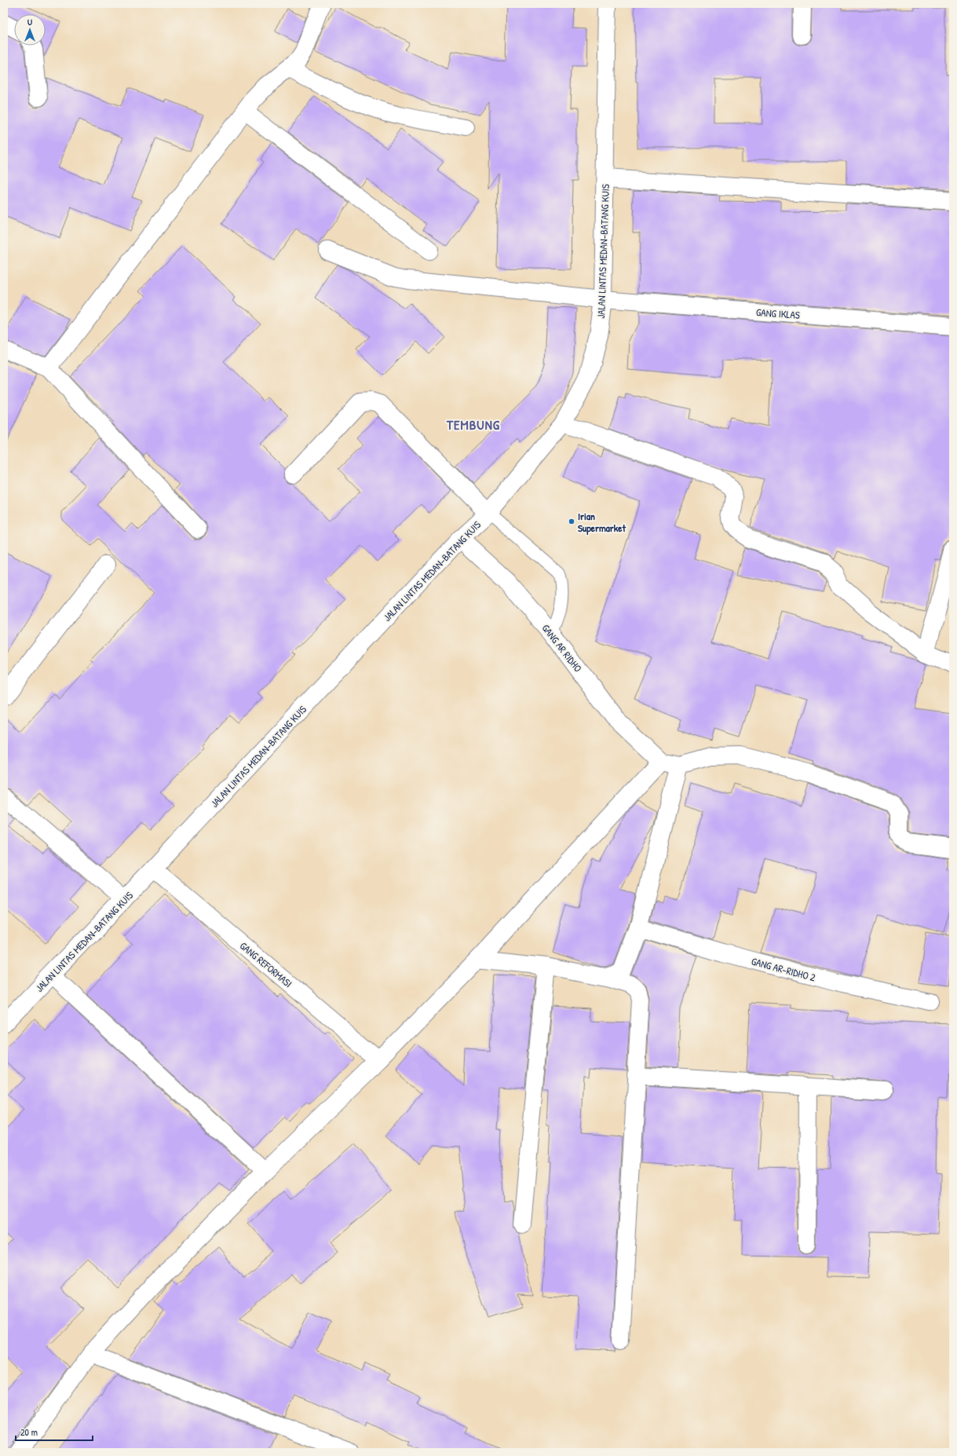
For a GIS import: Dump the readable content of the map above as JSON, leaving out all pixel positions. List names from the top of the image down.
{
  "streets": {
    "main road": [
      "JALAN LINTAS MEDAN–BATANG KUIS",
      "GANG IKLAS",
      "GANG AR RIDHO",
      "GANG REFORMASI",
      "GANG AR-RIDHO 2"
    ]
  },
  "crossings": [
    ["JALAN LINTAS MEDAN–BATANG KUIS", "GANG IKLAS"],
    ["JALAN LINTAS MEDAN–BATANG KUIS", "GANG AR RIDHO"],
    ["JALAN LINTAS MEDAN–BATANG KUIS", "GANG REFORMASI"]
  ],
  "districts": ["TEMBUNG"],
  "places": ["Irian Supermarket"],
  "scale_bar": "20 m",
  "north": "top"
}
